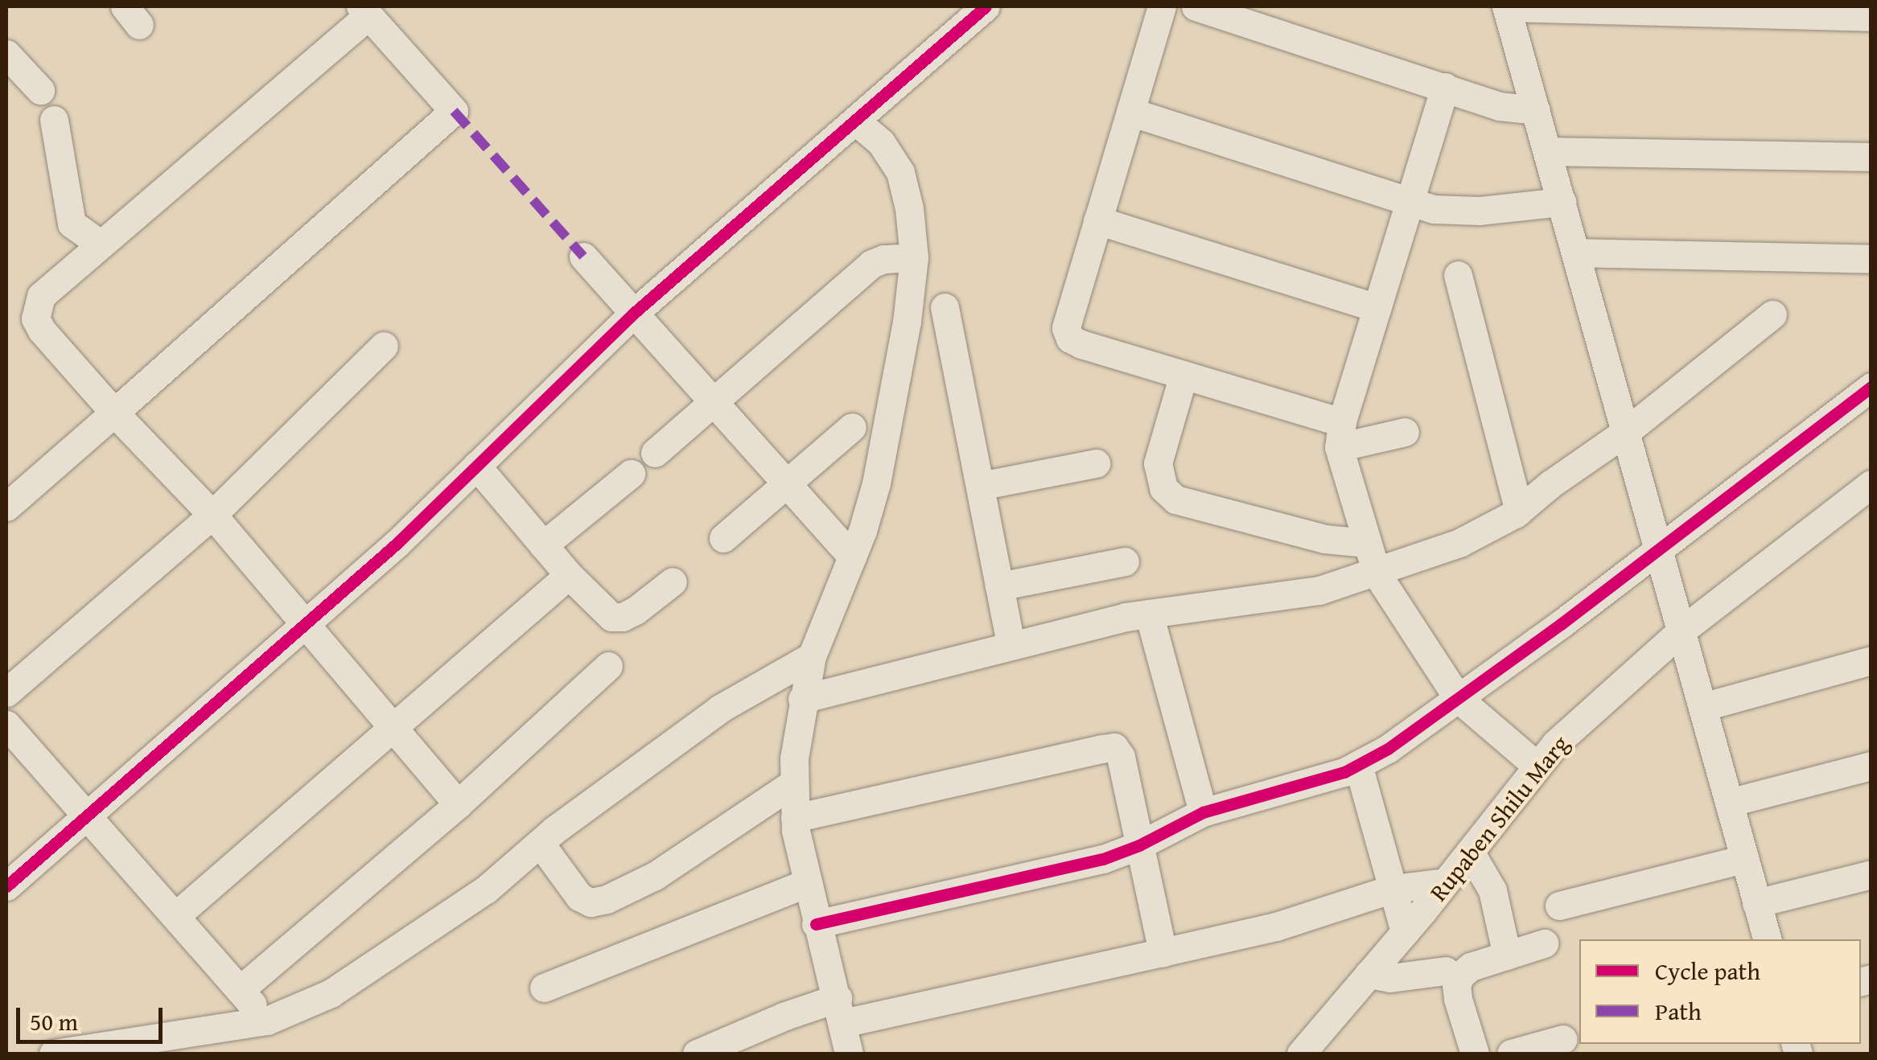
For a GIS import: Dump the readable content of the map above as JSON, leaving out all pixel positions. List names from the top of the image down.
{
  "streets": {
    "street": ["Rupaben Shilu Marg"]
  },
  "legend": ["Cycle path", "Path"],
  "scale_bar": "50 m"
}
